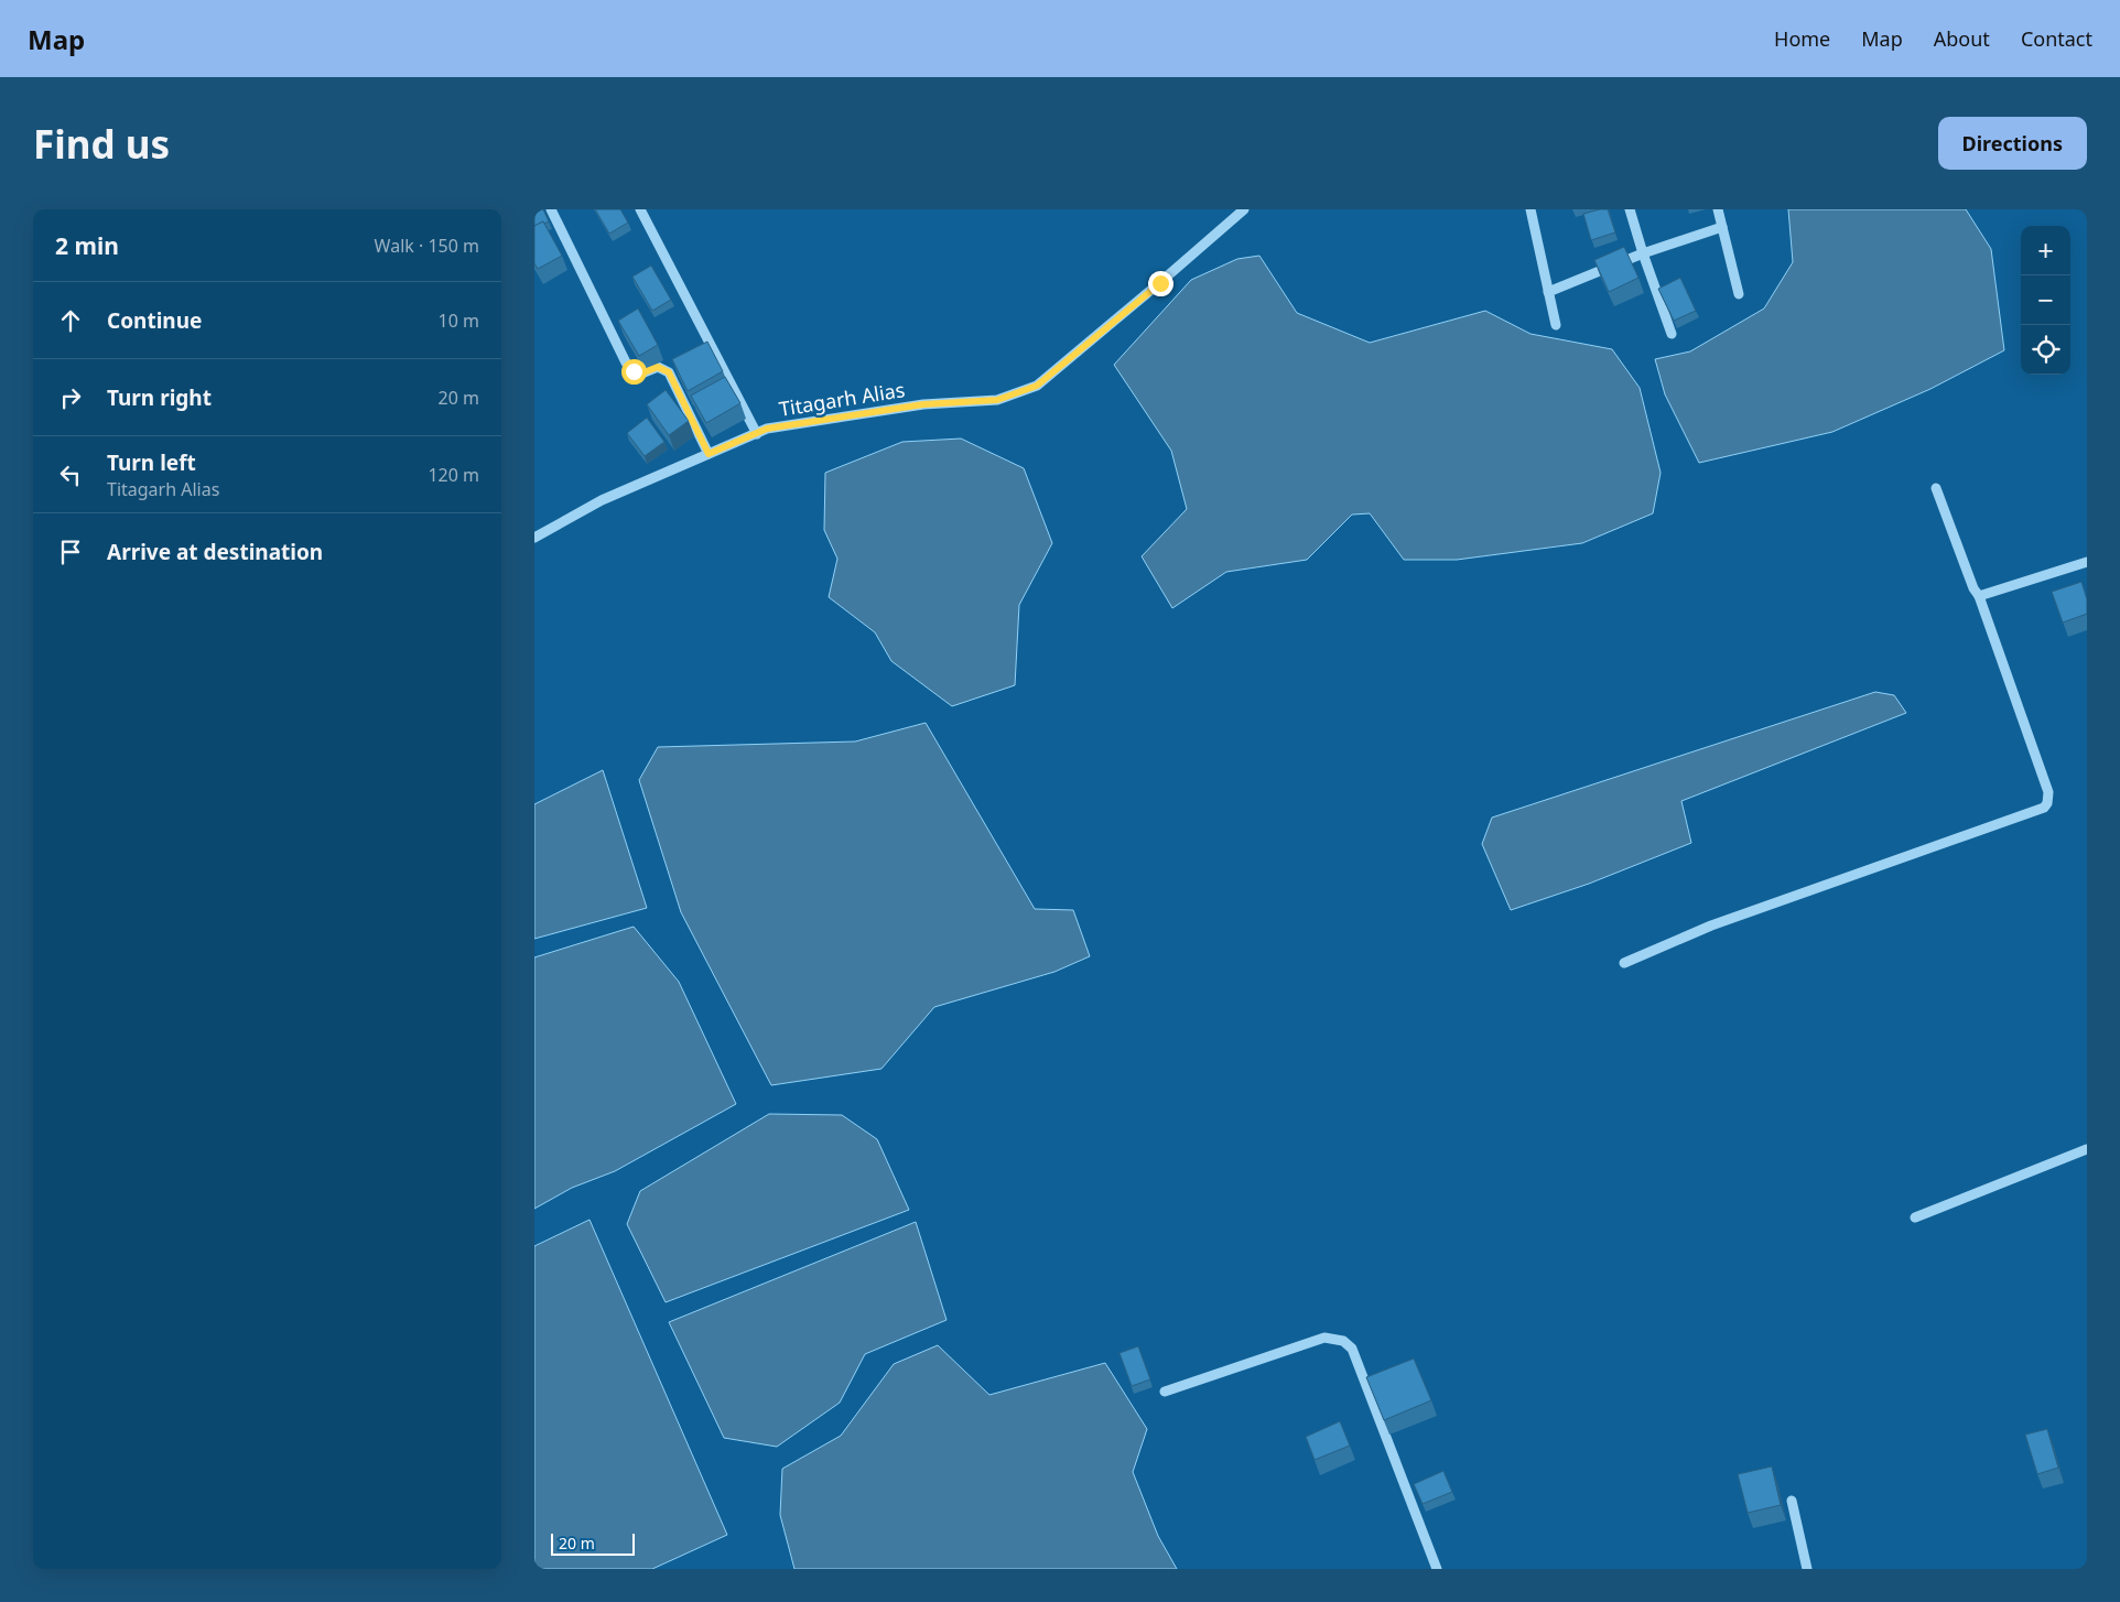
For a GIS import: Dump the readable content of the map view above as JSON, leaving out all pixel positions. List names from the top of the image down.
{
  "streets": {
    "street": ["Titagarh Alias"]
  },
  "scale_bar": "20 m",
  "page": {
    "header": "Map",
    "nav": [
      "Home",
      "Map",
      "About",
      "Contact"
    ],
    "buttons": "Directions",
    "title": "Find us",
    "heading": ["2 min", "Walk · 150 m"],
    "map_buttons": ["+", "−"],
    "list": [
      ["Continue", "10 m"],
      ["Turn right", "20 m"],
      ["Turn left", "Titagarh Alias", "120 m"],
      "Arrive at destination"
    ],
    "scale": "20 m"
  }
}
